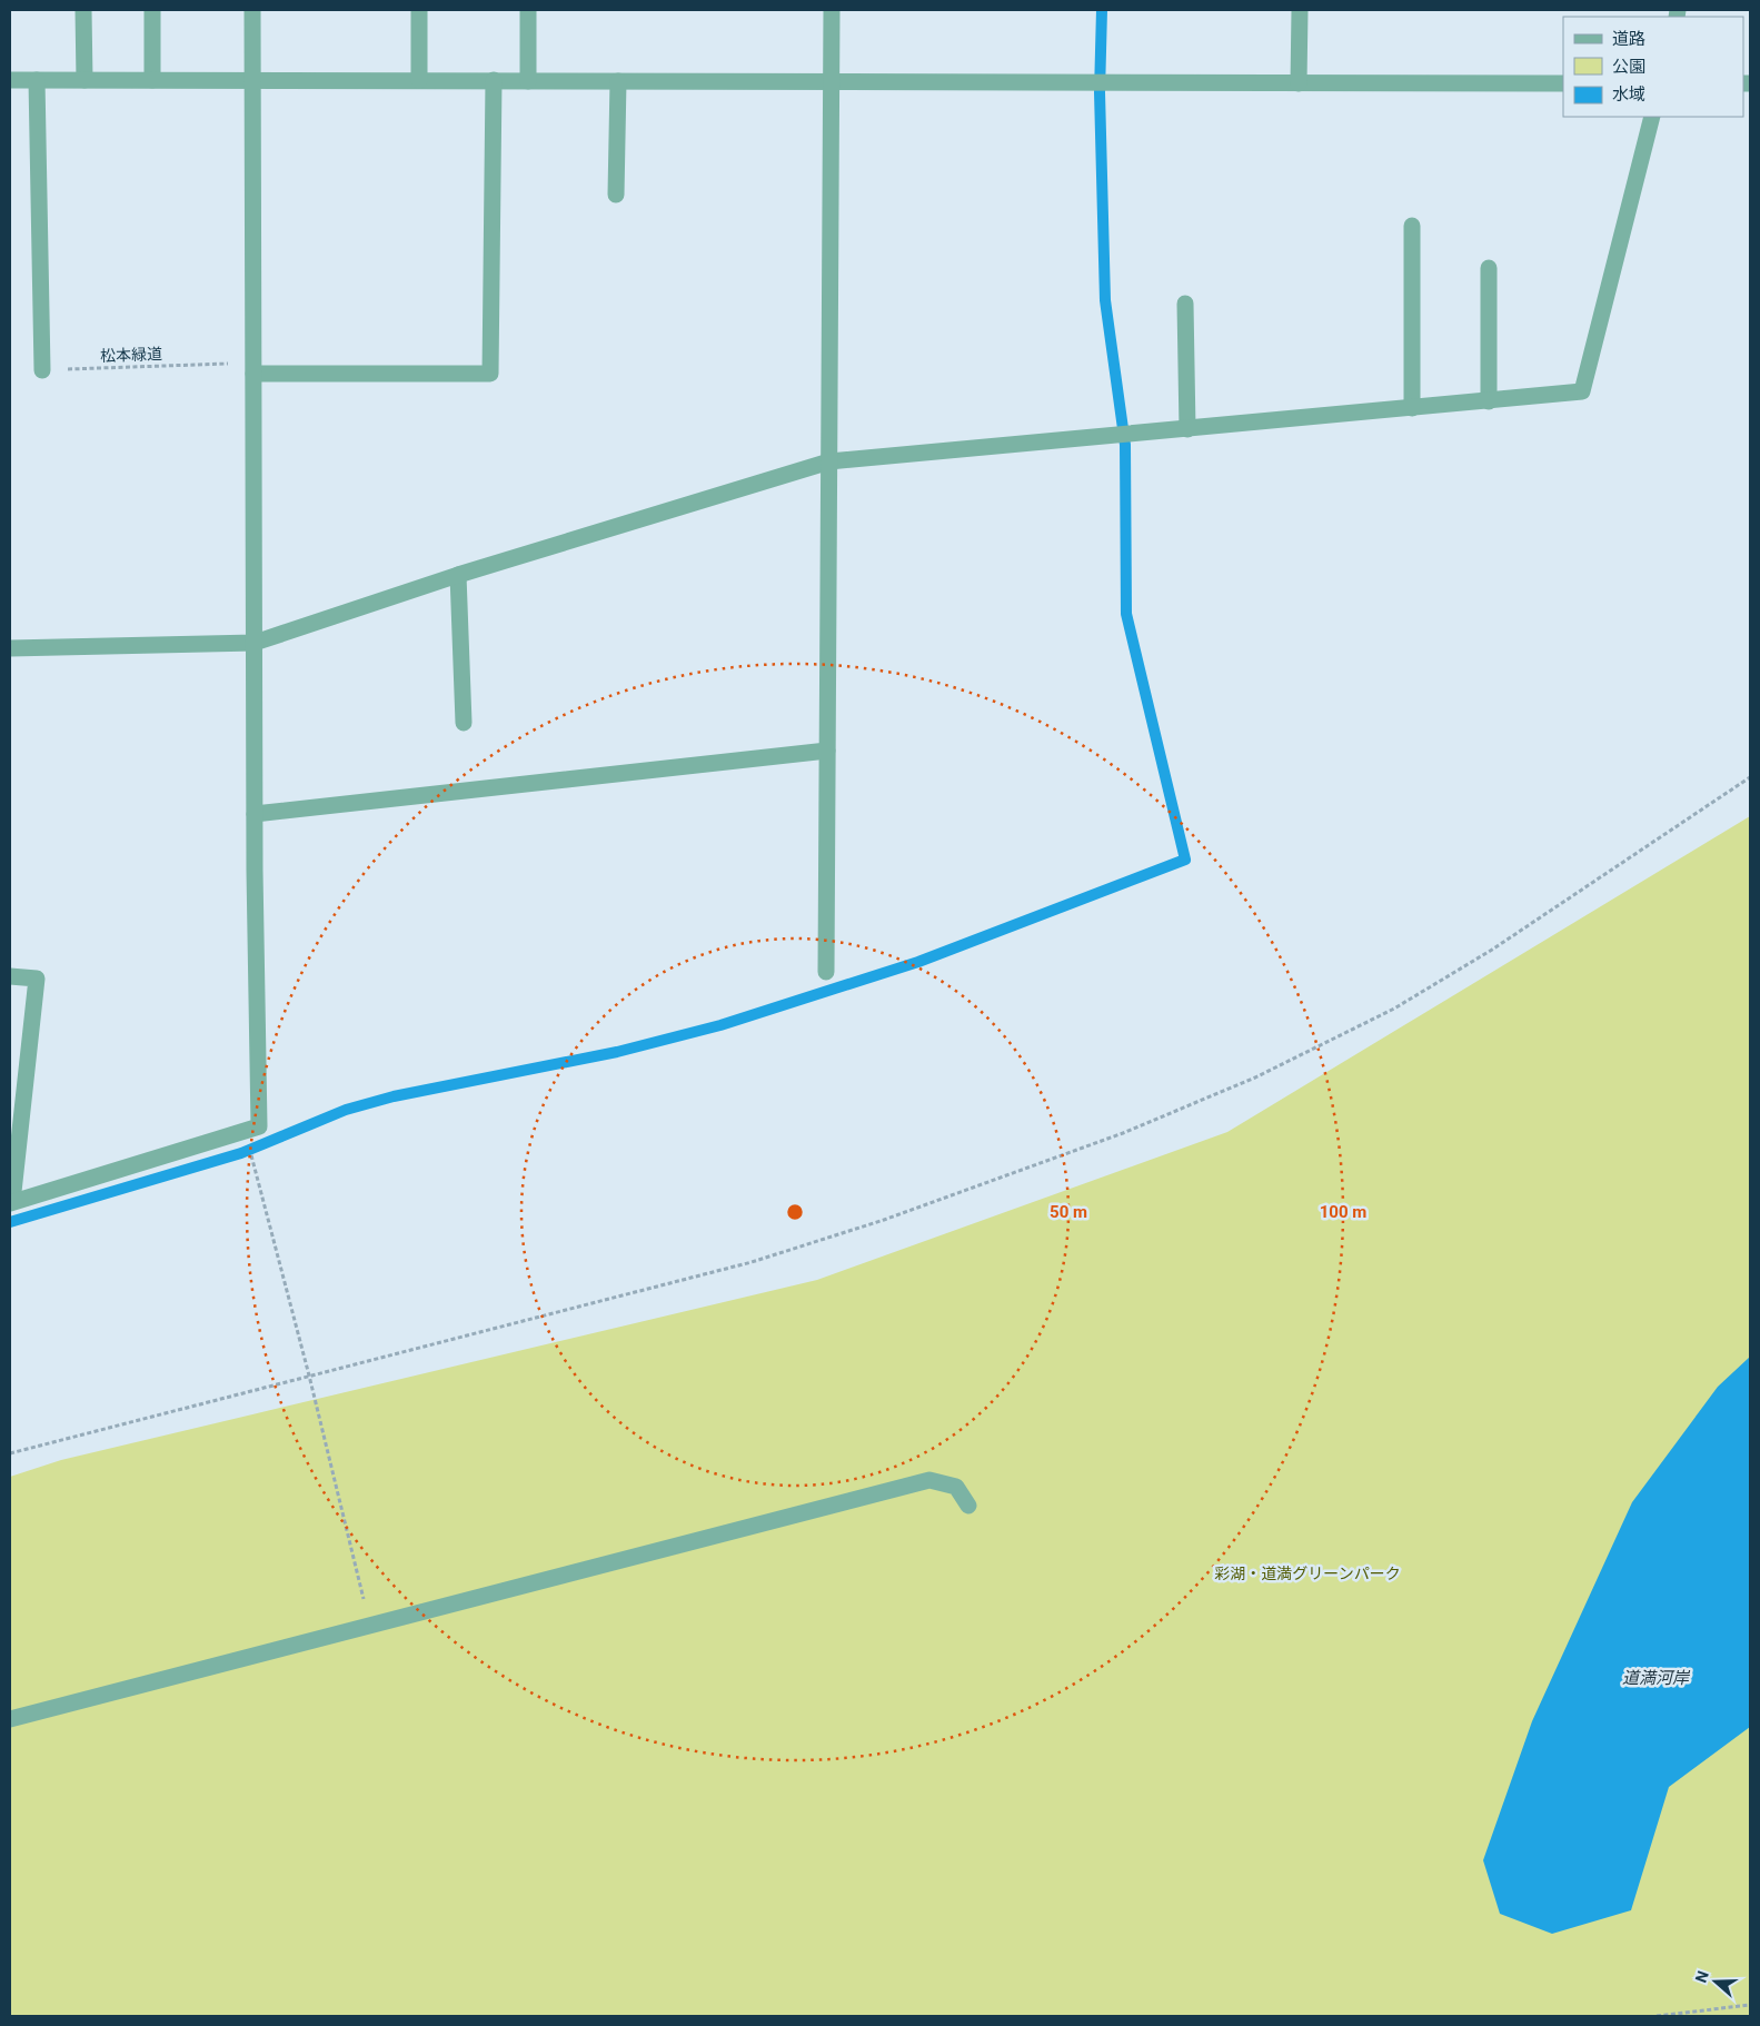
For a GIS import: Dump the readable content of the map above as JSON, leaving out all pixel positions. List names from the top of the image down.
{
  "streets": {
    "path": ["松本緑道"]
  },
  "water": ["道満河岸"],
  "parks": ["彩湖・道満グリーンパーク"],
  "legend": ["道路", "公園", "水域"],
  "north": "left",
  "rings": ["50 m", "100 m"]
}
